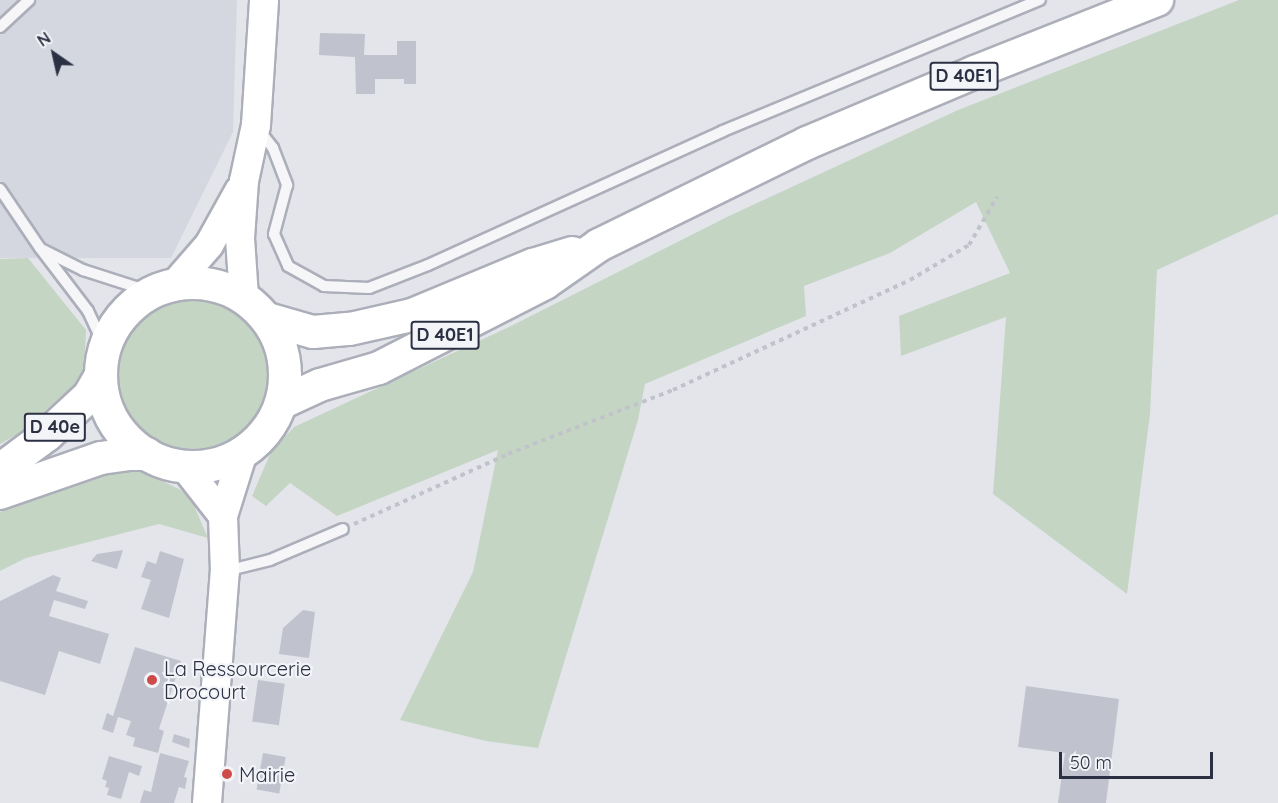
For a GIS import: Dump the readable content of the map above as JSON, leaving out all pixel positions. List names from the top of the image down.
{
  "streets": {
    "main road": ["D 40E1", "D 40e"]
  },
  "crossings": [
    ["D 40E1", "D 40e"]
  ],
  "places": ["La Ressourcerie Drocourt", "Mairie"],
  "scale_bar": "50 m",
  "north": "top left"
}
